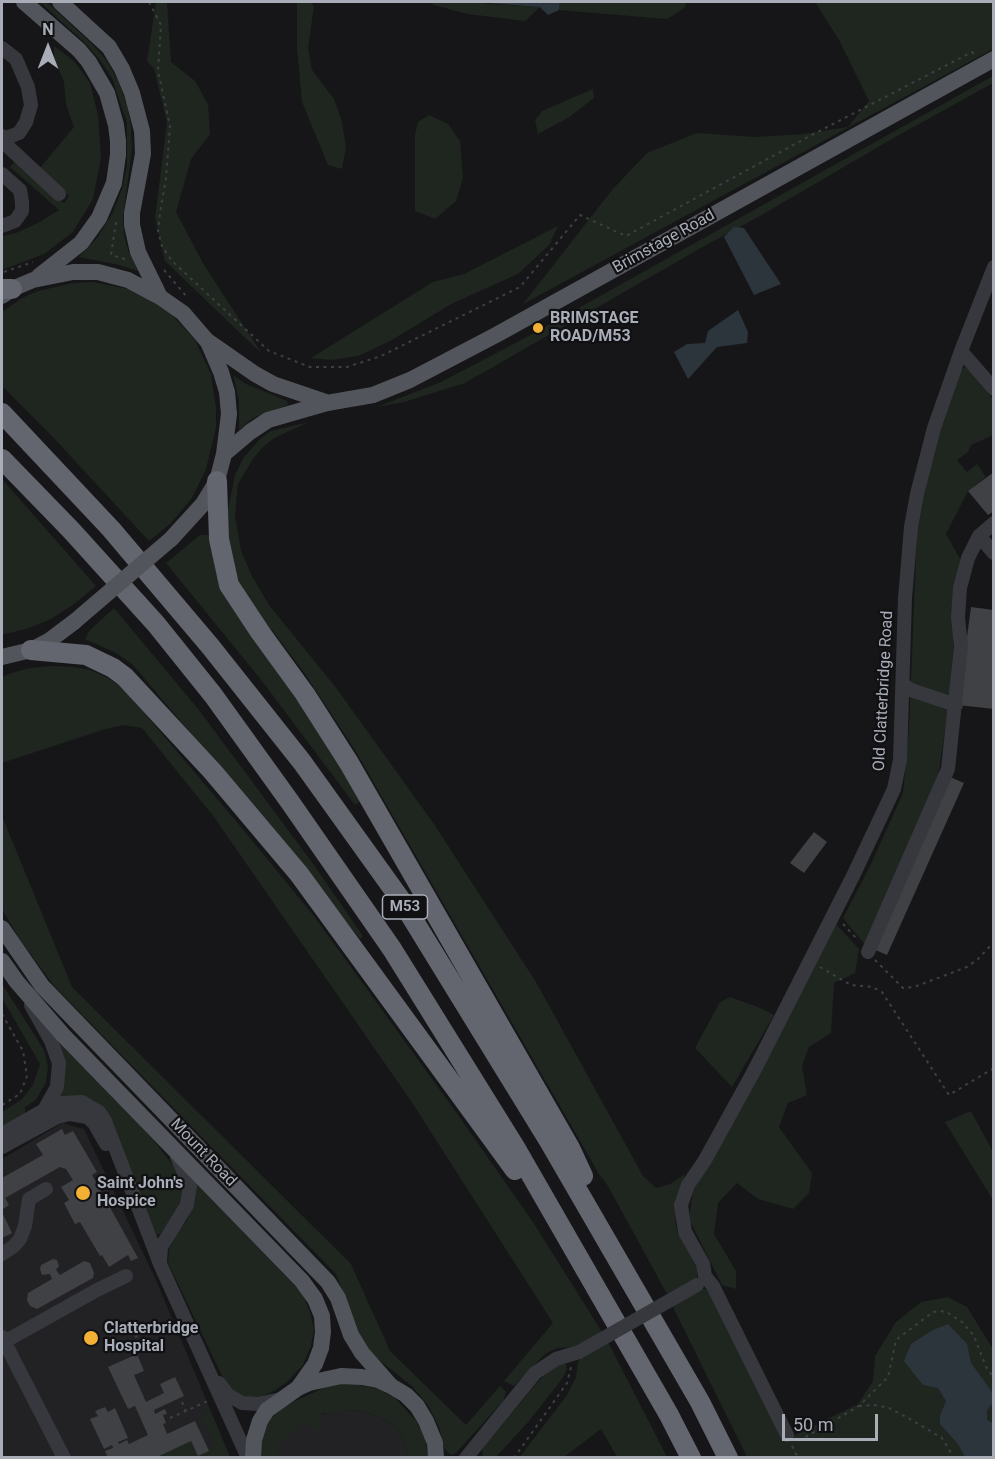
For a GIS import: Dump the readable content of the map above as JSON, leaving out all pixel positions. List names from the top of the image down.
{
  "streets": {
    "highway": ["M53"],
    "main road": ["Brimstage Road", "Mount Road"],
    "street": ["Old Clatterbridge Road"]
  },
  "places": ["BRIMSTAGE ROAD/M53", "Saint John's Hospice", "Clatterbridge Hospital"],
  "scale_bar": "50 m",
  "north": "top"
}
